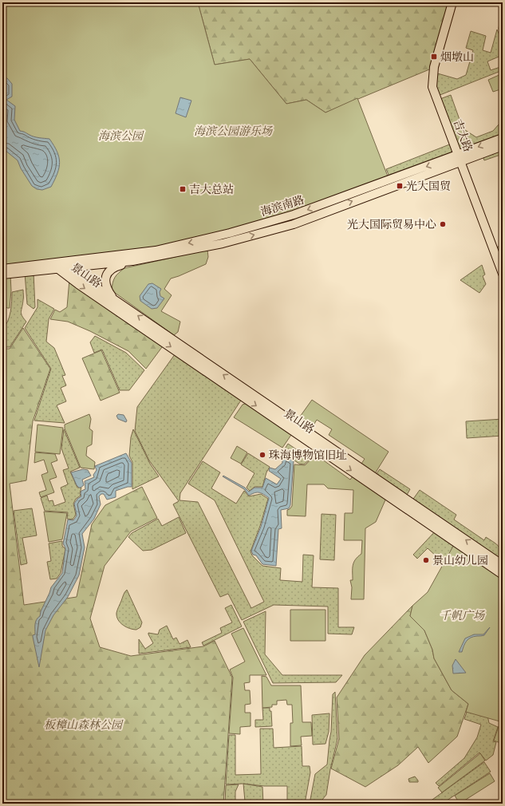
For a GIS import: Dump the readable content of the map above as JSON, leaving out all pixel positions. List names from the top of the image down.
{
  "streets": {
    "main road": ["吉大路", "海滨南路", "景山路"]
  },
  "crossings": [
    ["吉大路", "海滨南路"],
    ["海滨南路", "景山路"]
  ],
  "parks": [
    "海滨公园游乐场",
    "海滨公园",
    "千帆广场",
    "板樟山森林公园"
  ],
  "places": {
    "transit": ["烟墩山", "光大国贸", "吉大总站"],
    "other": ["光大国际贸易中心", "珠海博物馆旧址", "景山幼儿园"]
  }
}
